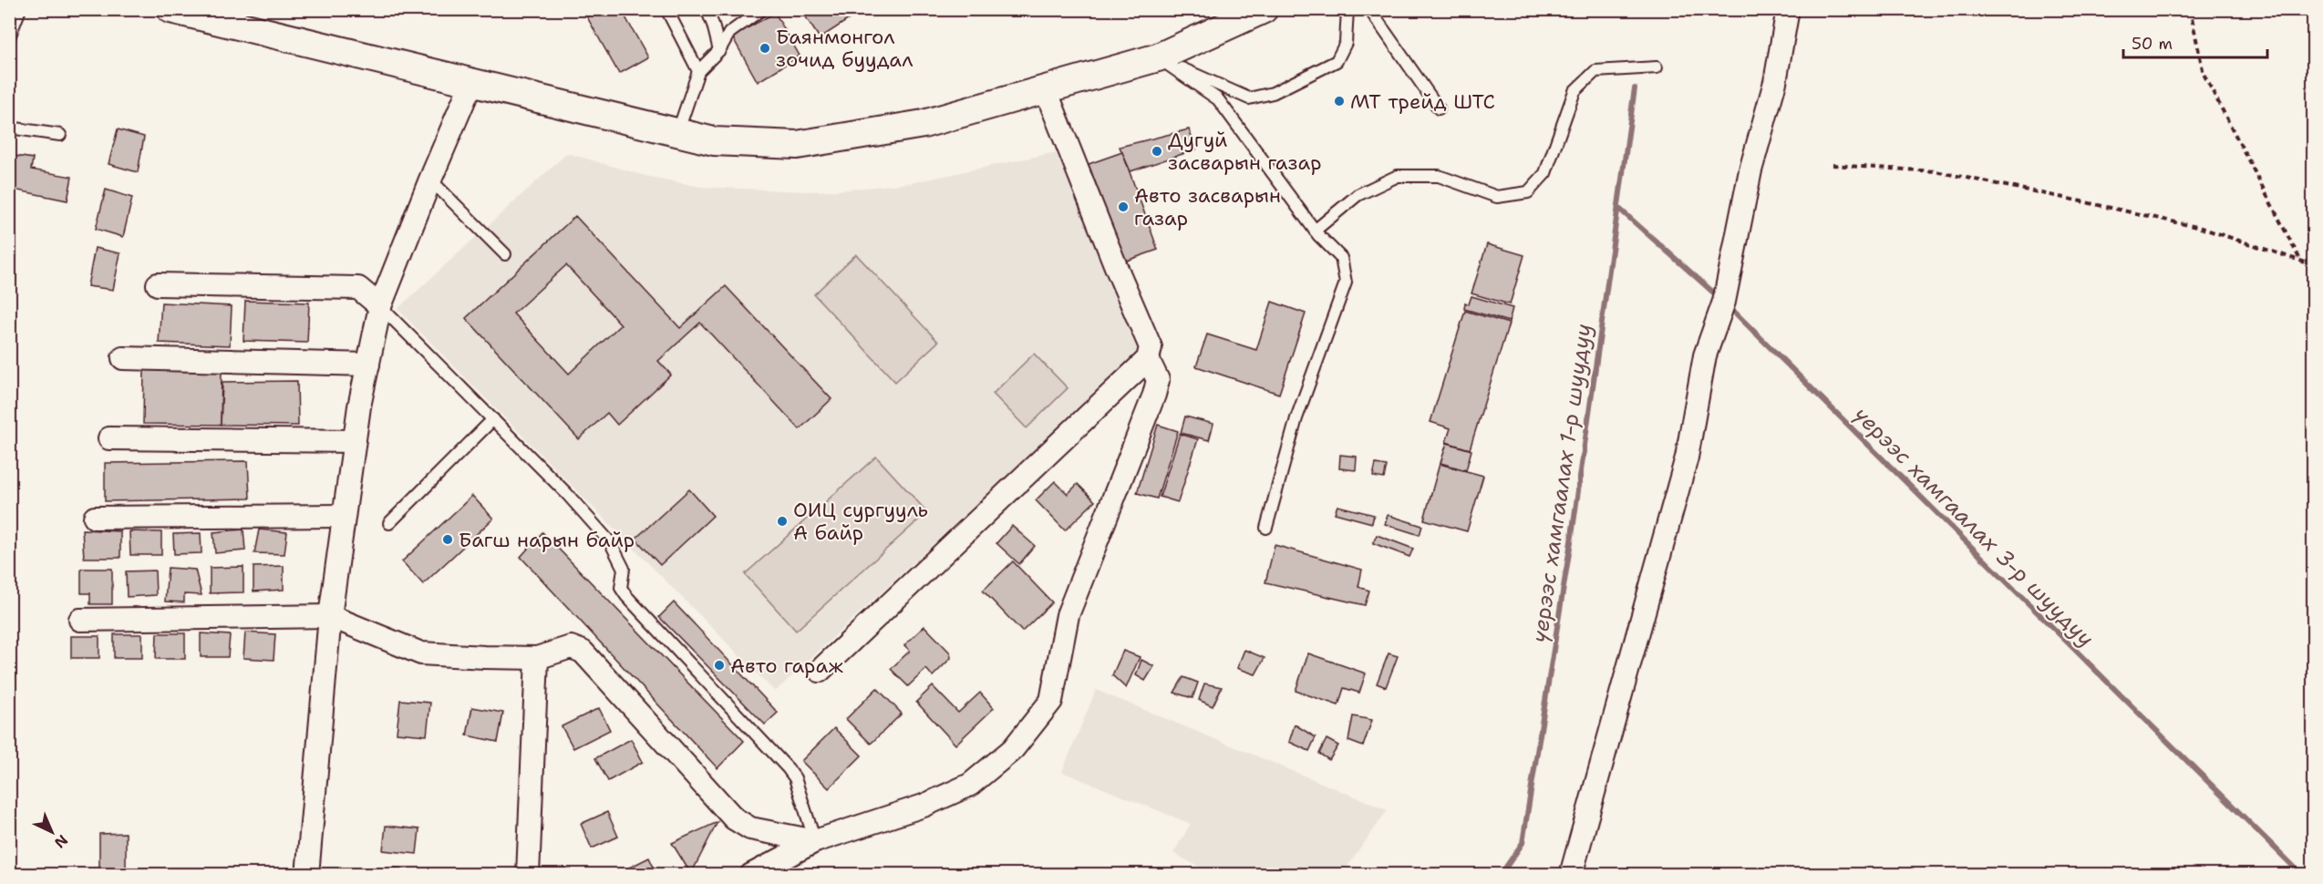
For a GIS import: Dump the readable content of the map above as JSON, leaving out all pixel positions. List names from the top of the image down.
{
  "water": ["үерээс хамгаалах 1-р шуудуу", "үерээс хамгаалах 3-р шуудуу"],
  "places": [
    "Баянмонгол зочид буудал",
    "МТ трейд ШТС",
    "Дугуй засварын газар",
    "Авто засварын газар",
    "ОИЦ сургууль А байр",
    "Багш нарын байр",
    "Авто гараж"
  ],
  "scale_bar": "50 m",
  "north": "bottom right"
}
